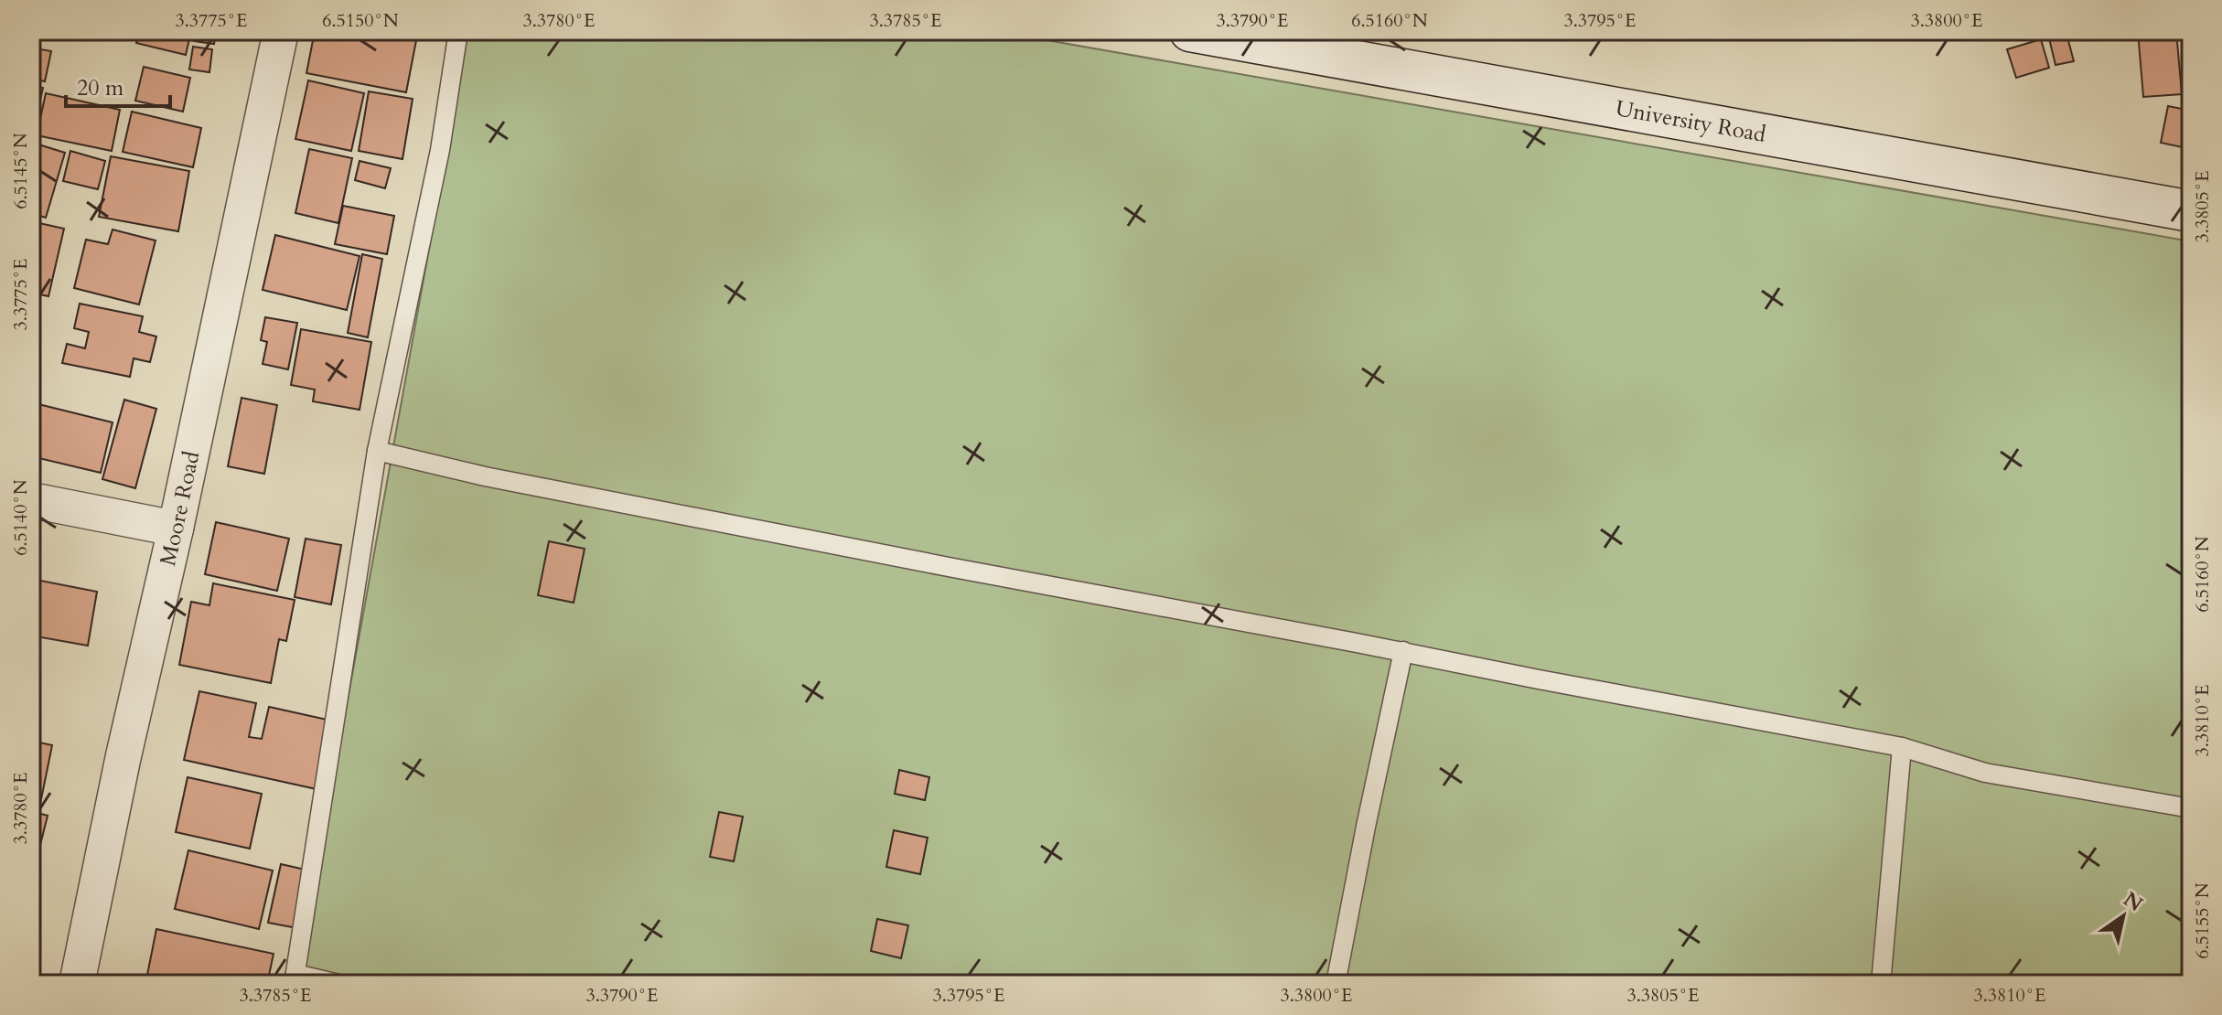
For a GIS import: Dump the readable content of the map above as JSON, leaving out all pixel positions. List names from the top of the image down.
{
  "streets": {
    "main road": ["University Road"],
    "street": ["Moore Road"]
  },
  "scale_bar": "20 m",
  "north": "top right",
  "coordinates": [
    "3.3775°E",
    "6.5150°N",
    "3.3780°E",
    "3.3785°E",
    "3.3790°E",
    "6.5160°N",
    "3.3795°E",
    "3.3800°E",
    "6.5145°N",
    "3.3805°E",
    "6.5140°N",
    "3.3810°E",
    "6.5155°N"
  ]
}
